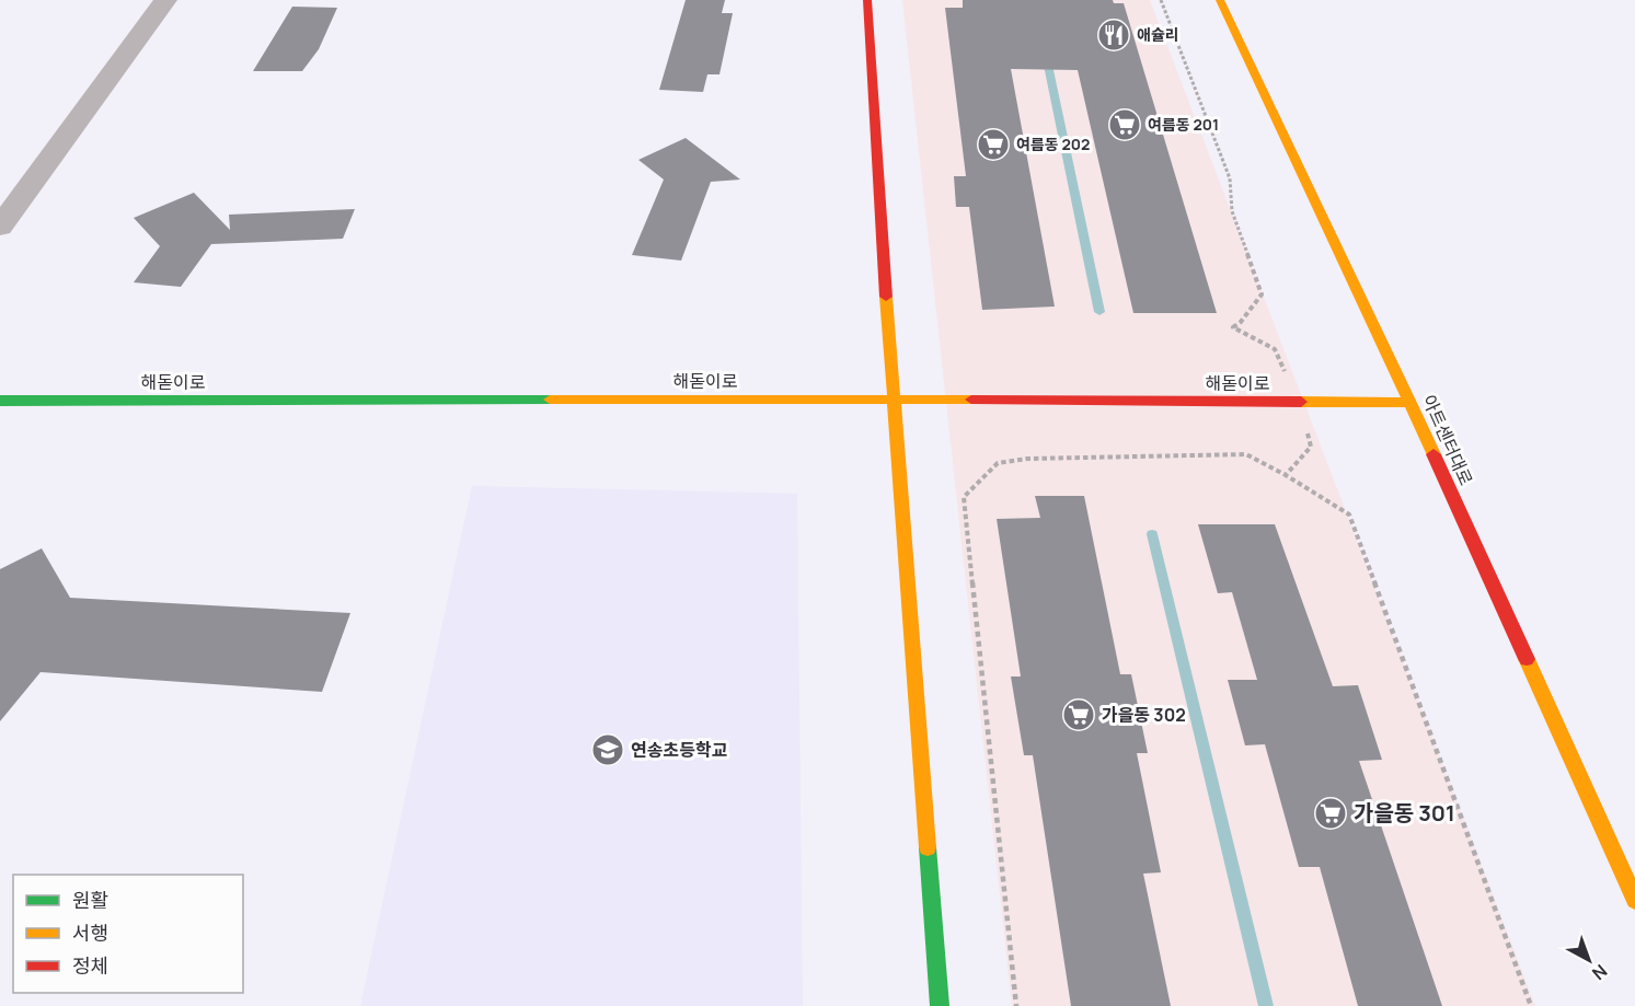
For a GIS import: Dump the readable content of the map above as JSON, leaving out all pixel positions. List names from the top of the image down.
{
  "streets": {
    "street": ["해돋이로", "아트센터대로"]
  },
  "crossings": [
    ["해돋이로", "아트센터대로"]
  ],
  "places": {
    "restaurant": ["애슐리"],
    "supermarket": [
      "여름동 201",
      "여름동 202",
      "가을동 302",
      "가을동 301"
    ],
    "school or university": ["연송초등학교"]
  },
  "legend": ["원활", "서행", "정체"],
  "north": "bottom right"
}
